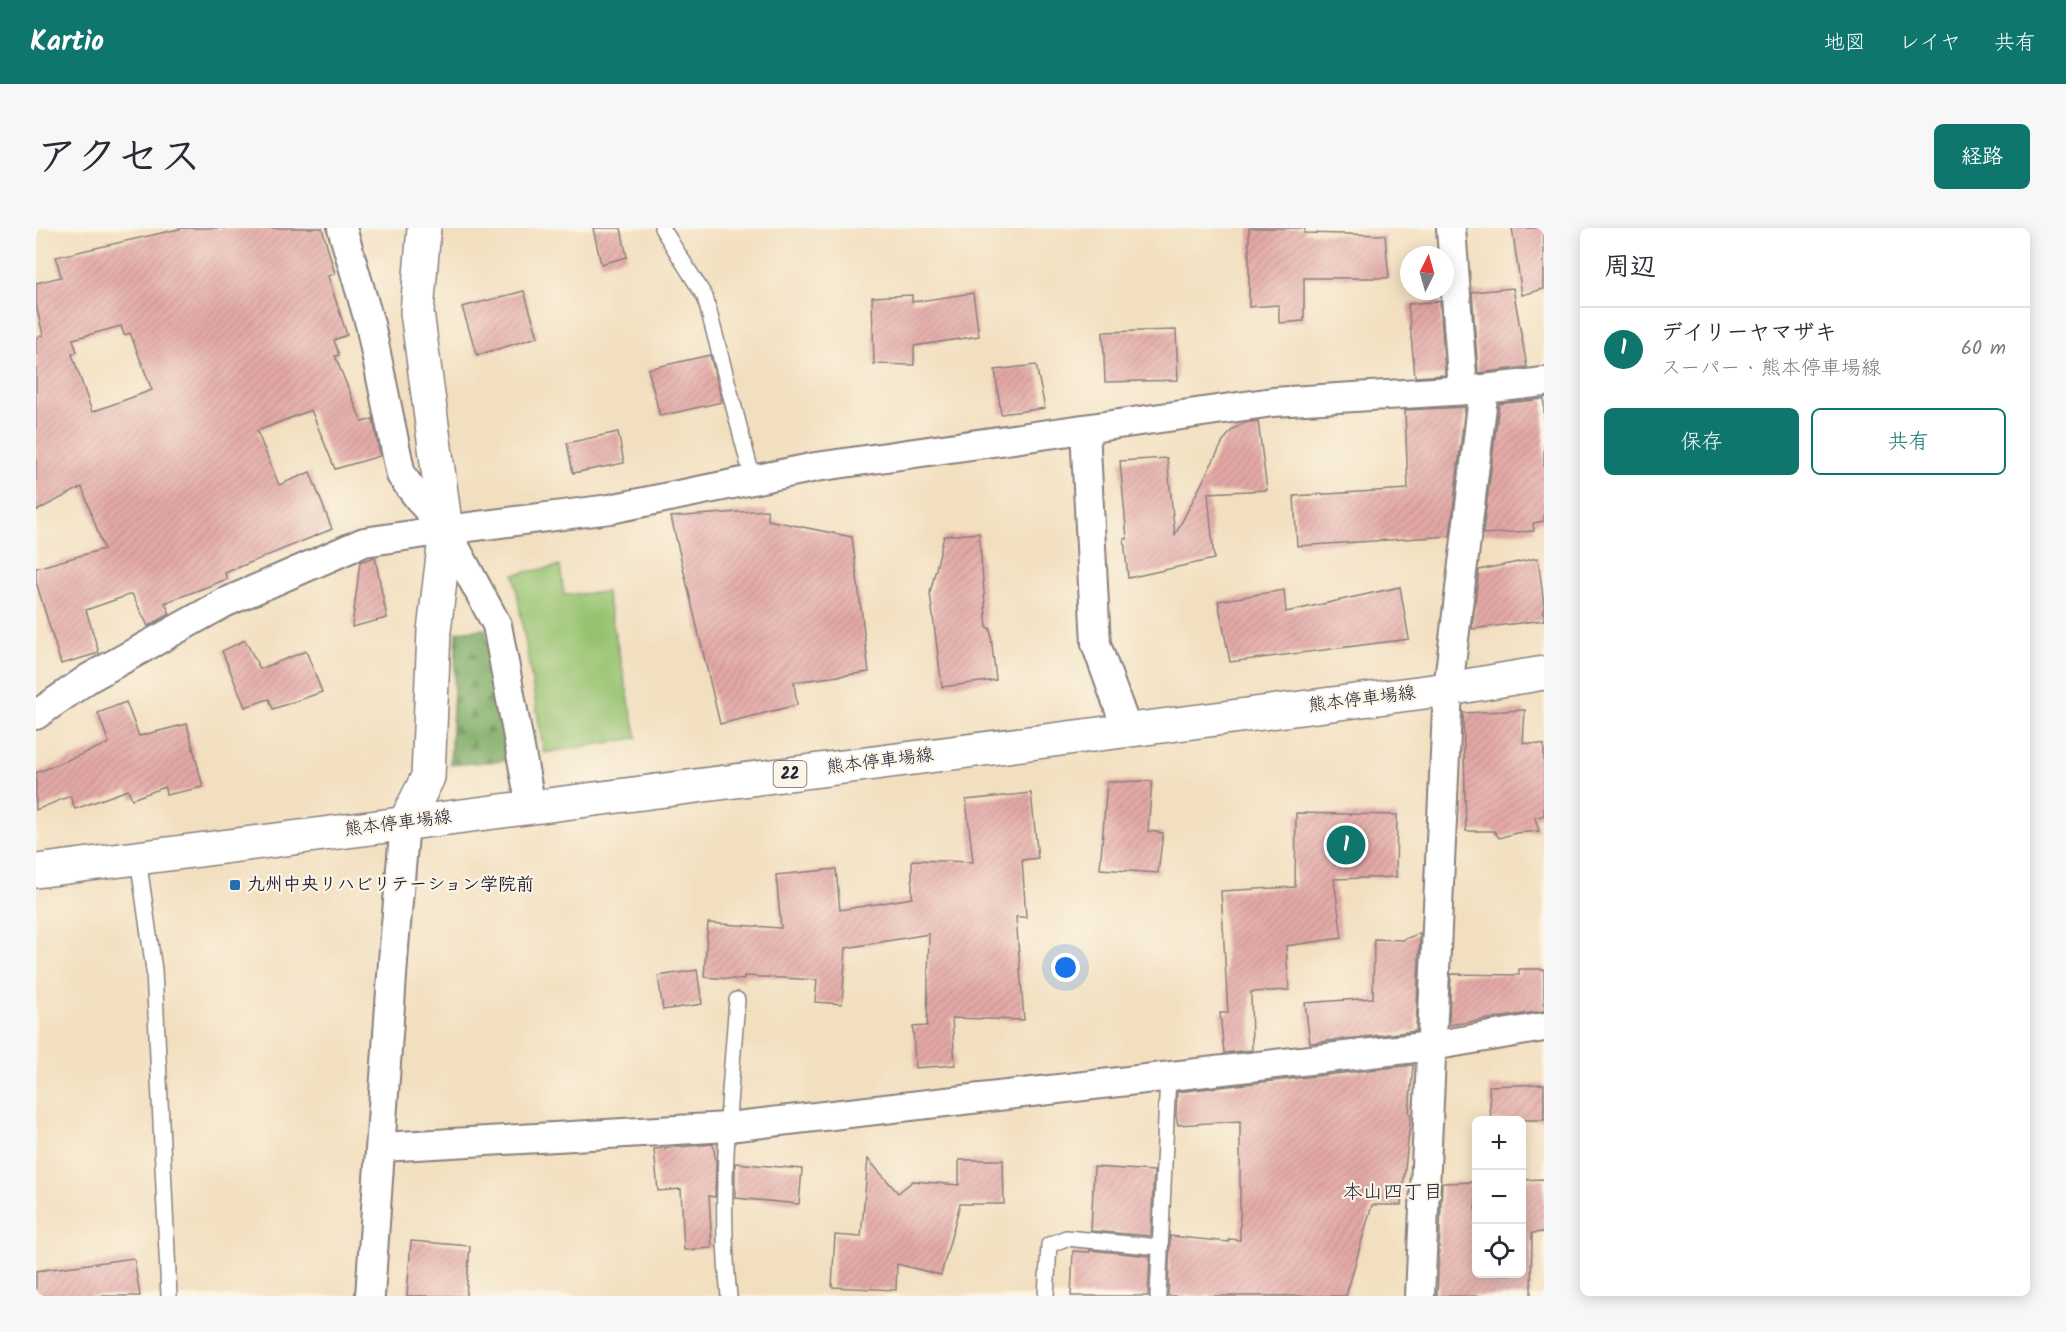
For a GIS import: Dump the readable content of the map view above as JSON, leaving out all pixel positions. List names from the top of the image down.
{
  "streets": {
    "main road": ["熊本停車場線", "22"]
  },
  "districts": ["本山四丁目"],
  "places": {
    "transit": ["九州中央リハビリテーション学院前"]
  },
  "north": "top",
  "page": {
    "header": "Kartio",
    "nav": ["地図", "レイヤ", "共有"],
    "title": "アクセス",
    "buttons": [
      "経路",
      ["保存", "共有"]
    ],
    "heading": "周辺",
    "list": [
      {
        "mark": "1",
        "name": "デイリーヤマザキ",
        "note": "スーパー · 熊本停車場線",
        "value": "60 m"
      }
    ],
    "pins": "1",
    "map_buttons": ["+", "−"]
  }
}
